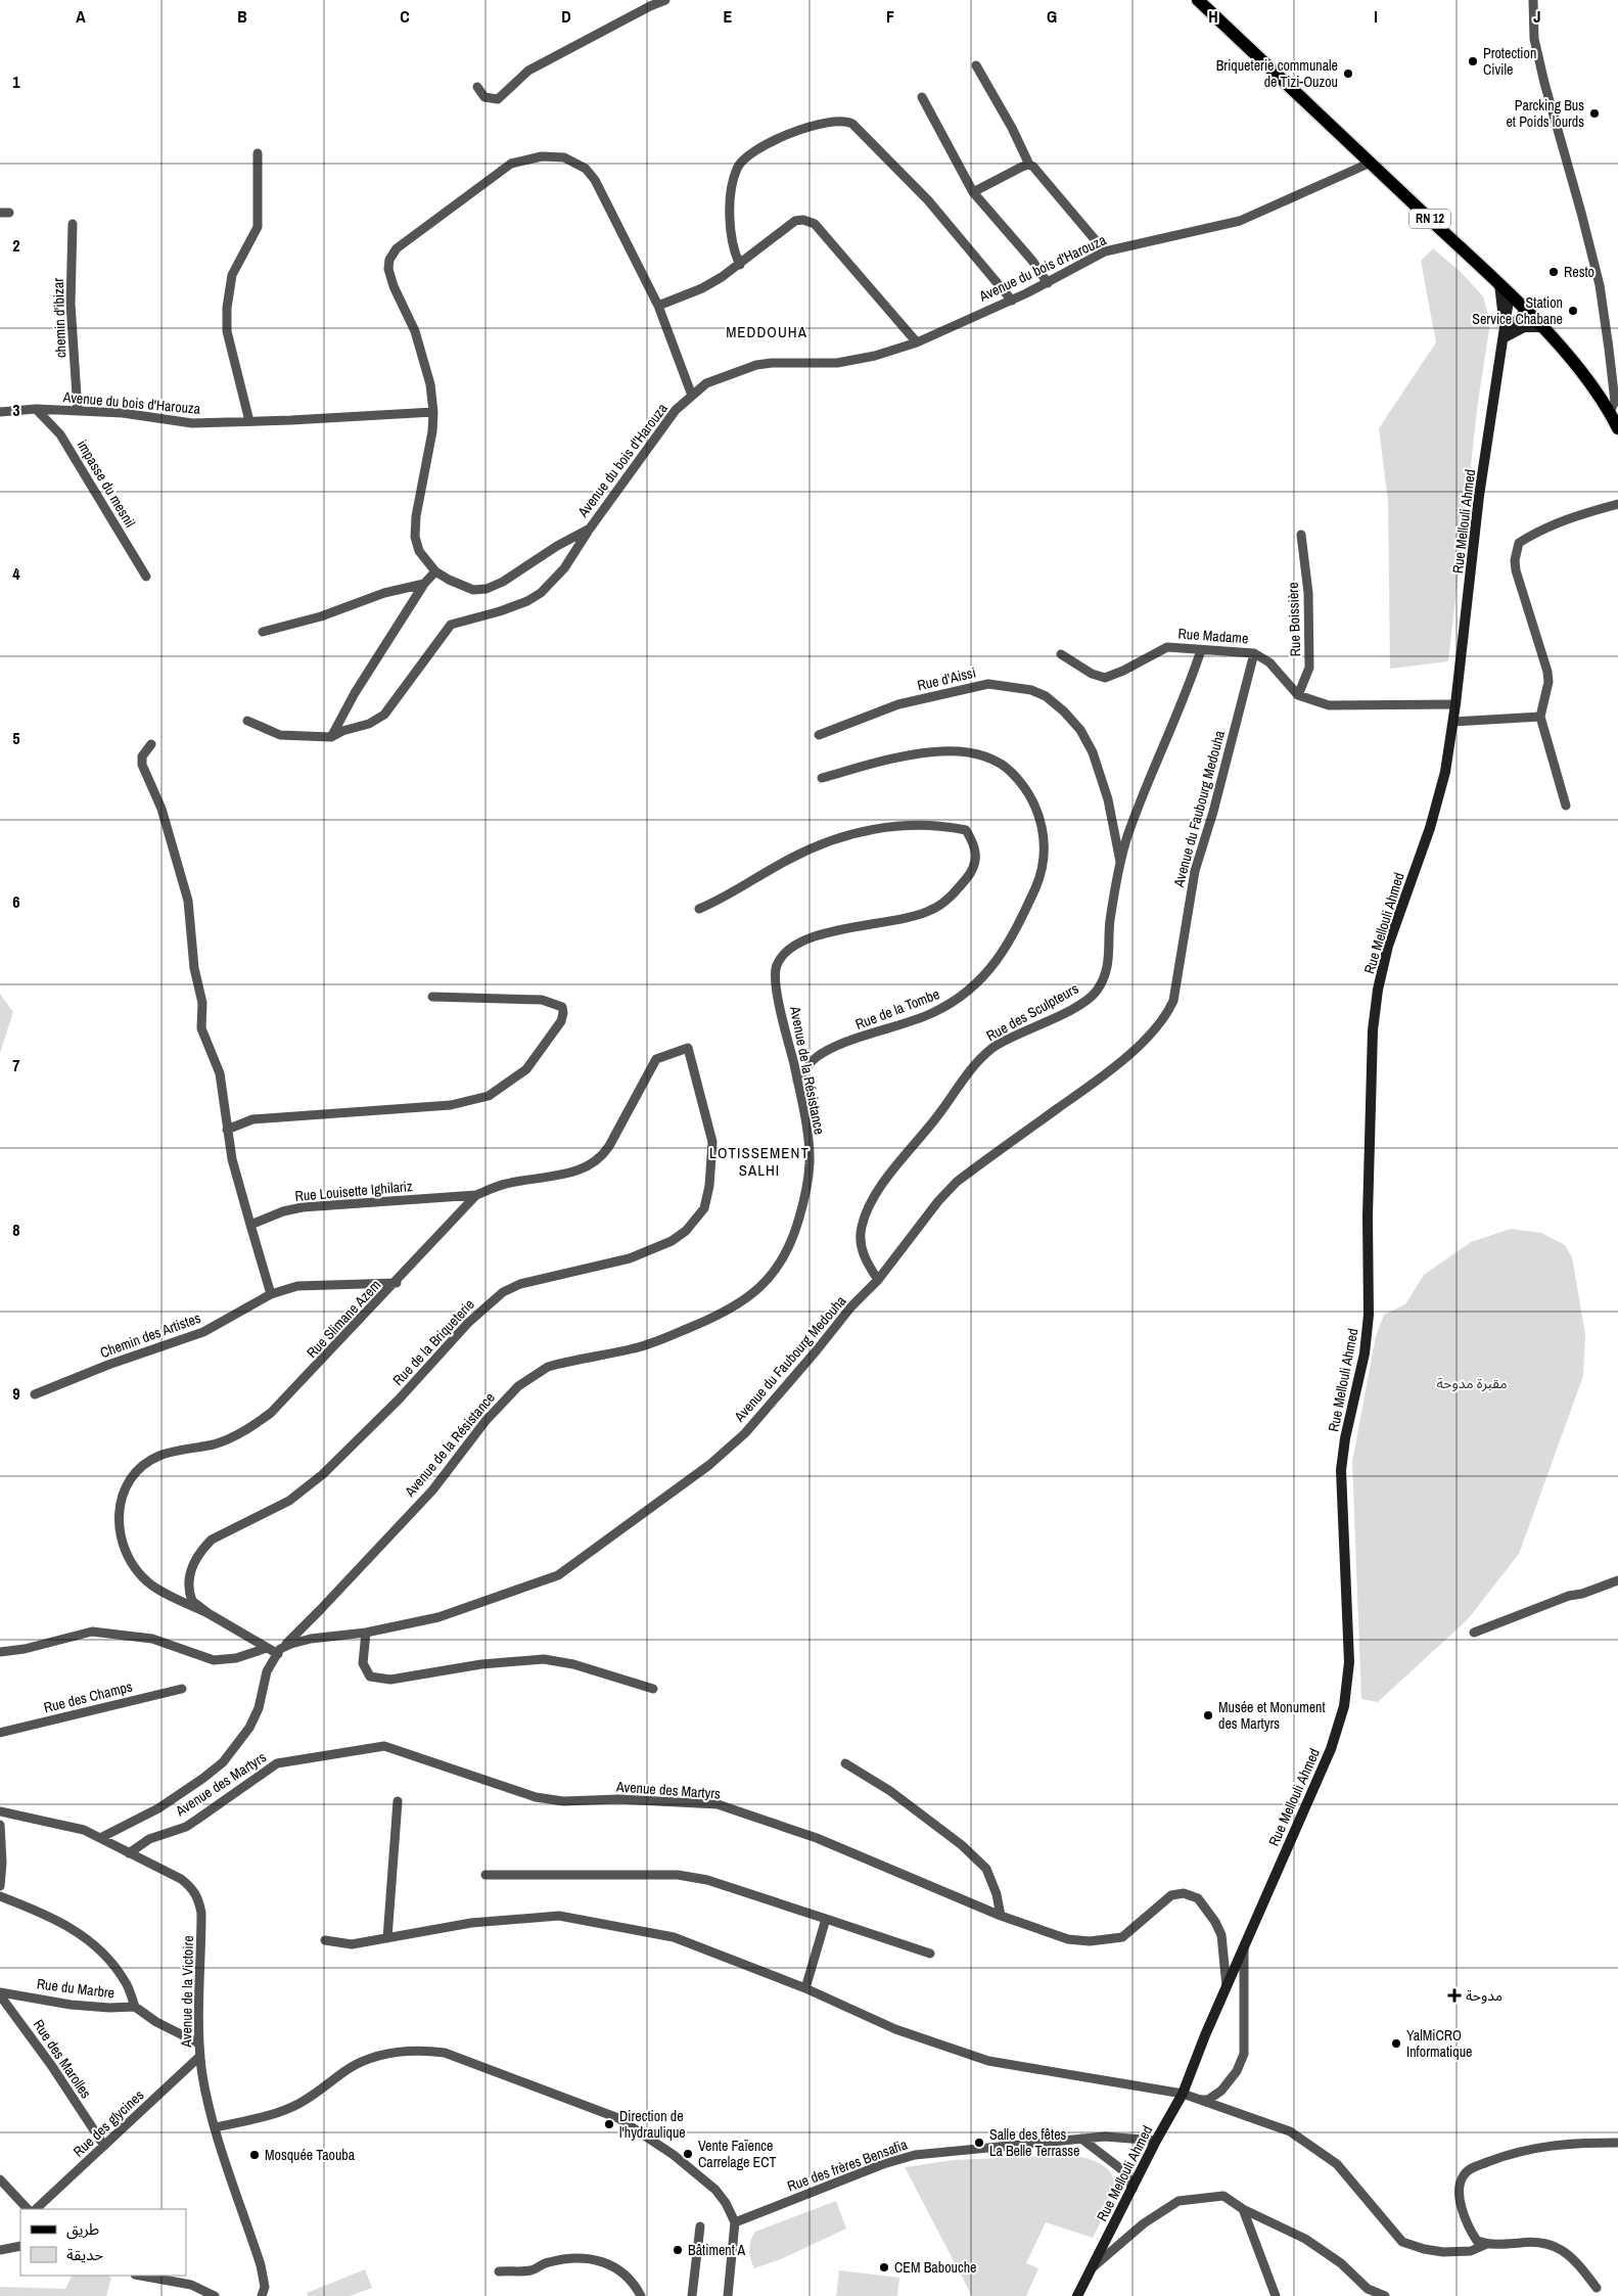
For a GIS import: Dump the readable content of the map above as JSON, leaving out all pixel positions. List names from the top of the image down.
{
  "streets": {
    "main road": ["RN 12"],
    "street": [
      "Avenue du bois d'Harouza",
      "chemin d'ibizar",
      "impasse du mesnil",
      "Rue Mellouli Ahmed",
      "Rue Boissière",
      "Rue Madame",
      "Rue d'Aissi",
      "Avenue du Faubourg Medouha",
      "Rue de la Tombe",
      "Rue des Sculpteurs",
      "Avenue de la Résistance",
      "Rue Louisette Ighilariz",
      "Rue Slimane Azem",
      "Chemin des Artistes",
      "Rue de la Briqueterie",
      "Rue des Champs",
      "Avenue des Martyrs",
      "Rue du Marbre",
      "Avenue de la Victoire",
      "Rue des Marolles",
      "Rue des glycines",
      "Rue des frères Bensafia"
    ]
  },
  "crossings": [
    ["RN 12", "Avenue du bois d'Harouza"],
    ["RN 12", "Rue Mellouli Ahmed"],
    ["Avenue du bois d'Harouza", "chemin d'ibizar"],
    ["Avenue du bois d'Harouza", "impasse du mesnil"],
    ["Rue Mellouli Ahmed", "Avenue des Martyrs"],
    ["Rue Mellouli Ahmed", "Rue des frères Bensafia"],
    ["Rue Boissière", "Rue Madame"],
    ["Rue Madame", "Avenue du Faubourg Medouha"],
    ["Rue Madame", "Rue des Sculpteurs"],
    ["Rue d'Aissi", "Rue des Sculpteurs"],
    ["Avenue du Faubourg Medouha", "Rue des Sculpteurs"],
    ["Avenue du Faubourg Medouha", "Avenue de la Résistance"],
    ["Avenue du Faubourg Medouha", "Rue de la Briqueterie"],
    ["Rue de la Tombe", "Avenue de la Résistance"],
    ["Avenue de la Résistance", "Rue de la Briqueterie"],
    ["Rue Louisette Ighilariz", "Rue Slimane Azem"],
    ["Rue Slimane Azem", "Rue de la Briqueterie"],
    ["Avenue des Martyrs", "Avenue de la Victoire"],
    ["Rue du Marbre", "Rue des Marolles"],
    ["Avenue de la Victoire", "Rue des glycines"],
    ["Rue des Marolles", "Rue des glycines"]
  ],
  "districts": ["MEDDOUHA", "LOTISSEMENT SALHI"],
  "parks": ["مقبرة مدوحة"],
  "places": {
    "other": [
      "Protection Civile",
      "Briqueterie communale de Tizi-Ouzou",
      "Parcking Bus et Poids lourds",
      "Resto",
      "Station Service Chabane",
      "Musée et Monument des Martyrs",
      "YalMiCRO Informatique",
      "Direction de l'hydraulique",
      "Salle des fêtes La Belle Terrasse",
      "Vente Faïence Carrelage ECT",
      "Mosquée Taouba",
      "Bâtiment A",
      "CEM Babouche"
    ],
    "health": ["مدوحة"]
  },
  "legend": ["طريق", "حديقة"],
  "grid": {
    "columns": [
      "A",
      "B",
      "C",
      "D",
      "E",
      "F",
      "G",
      "H",
      "I",
      "J"
    ],
    "rows": [
      "1",
      "2",
      "3",
      "4",
      "5",
      "6",
      "7",
      "8",
      "9"
    ]
  }
}
